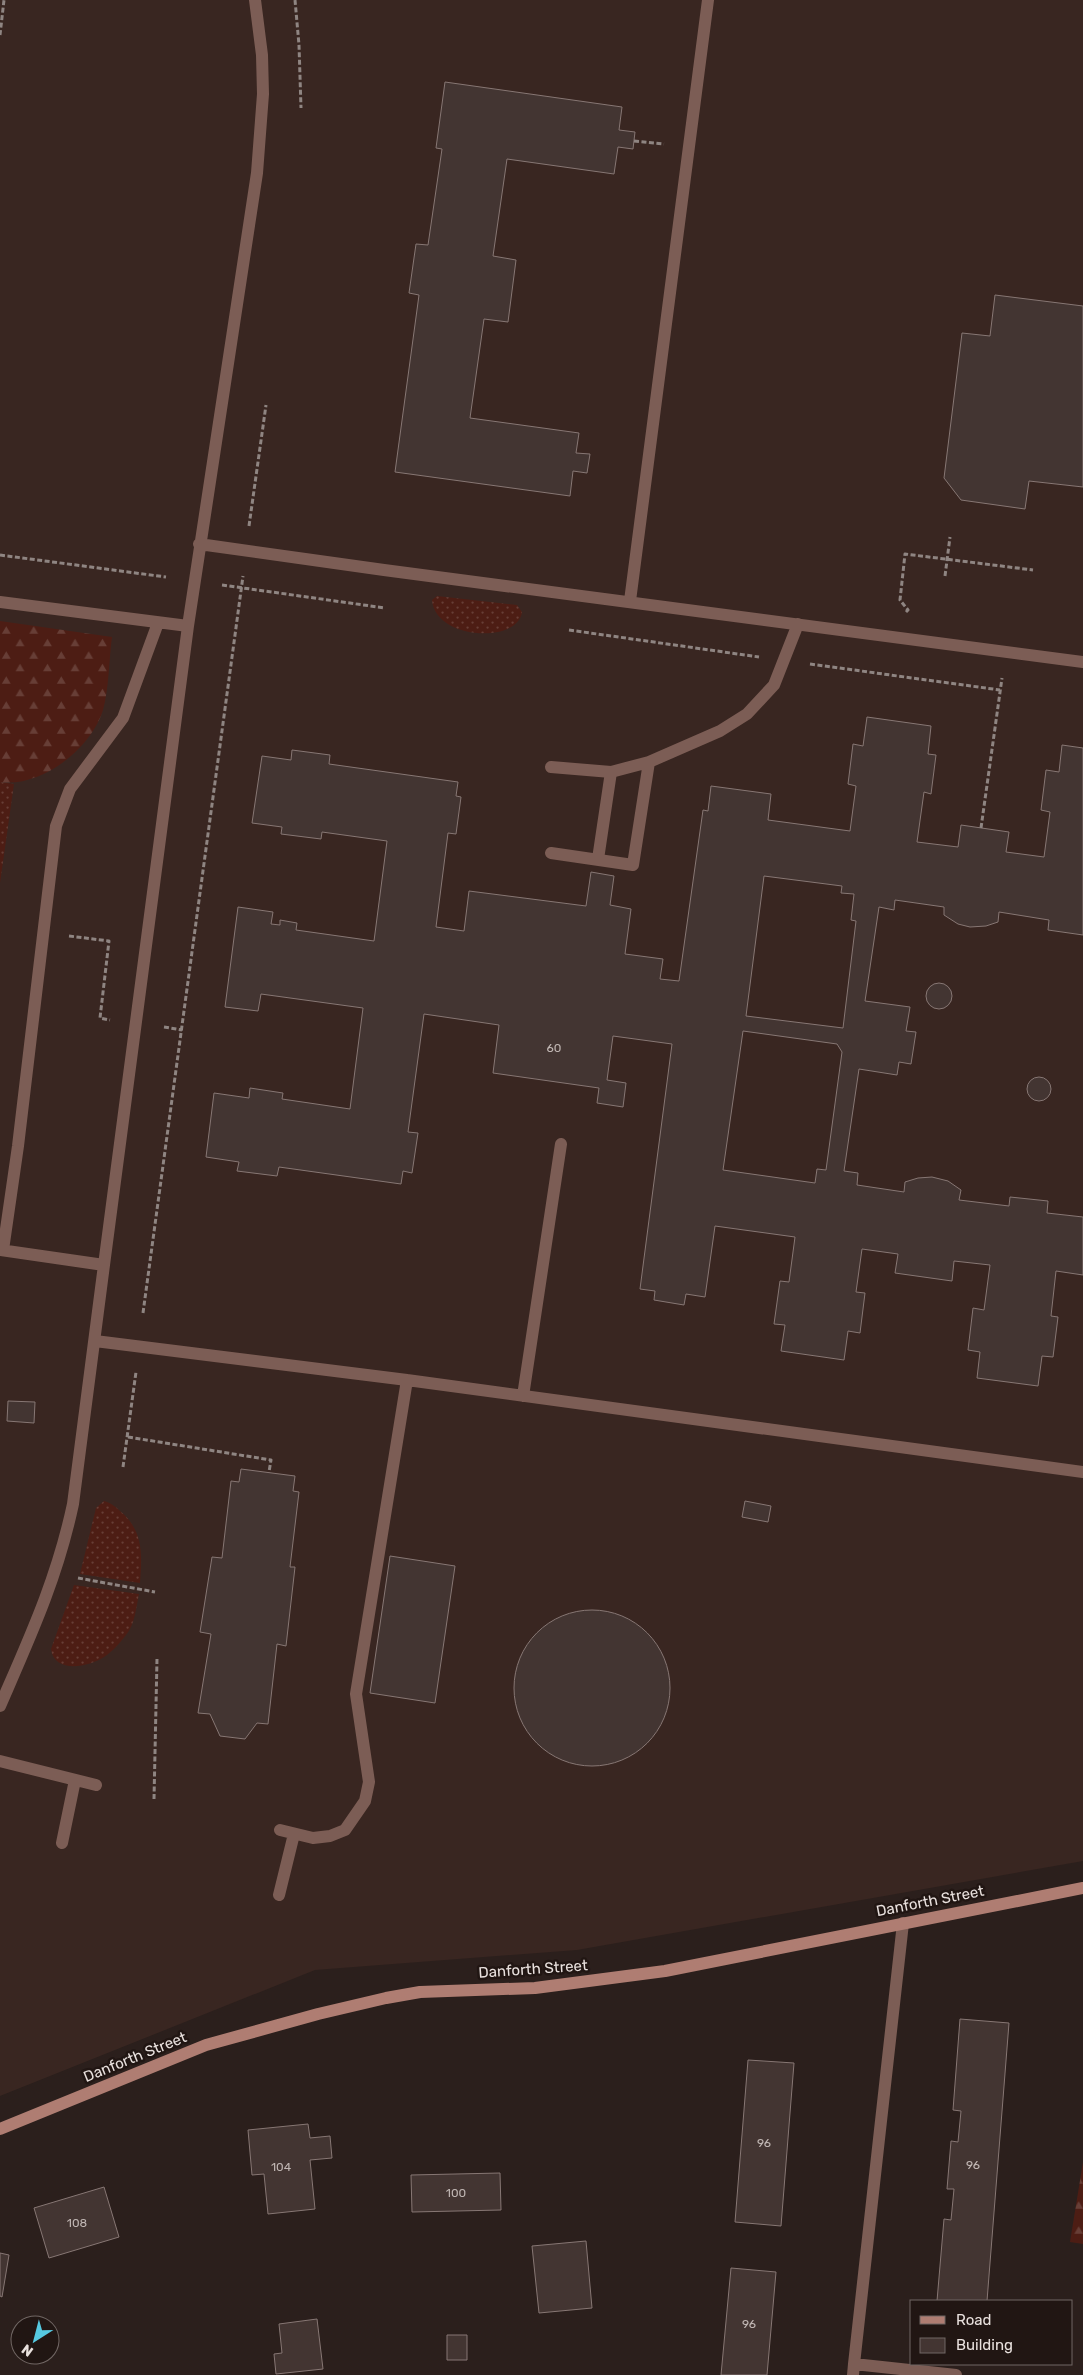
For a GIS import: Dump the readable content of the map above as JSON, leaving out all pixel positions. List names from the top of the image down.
{
  "streets": {
    "street": ["Danforth Street"]
  },
  "house_numbers": [
    "60",
    "96",
    "96",
    "104",
    "100",
    "108",
    "96"
  ],
  "legend": ["Road", "Building"],
  "north": "bottom left"
}
